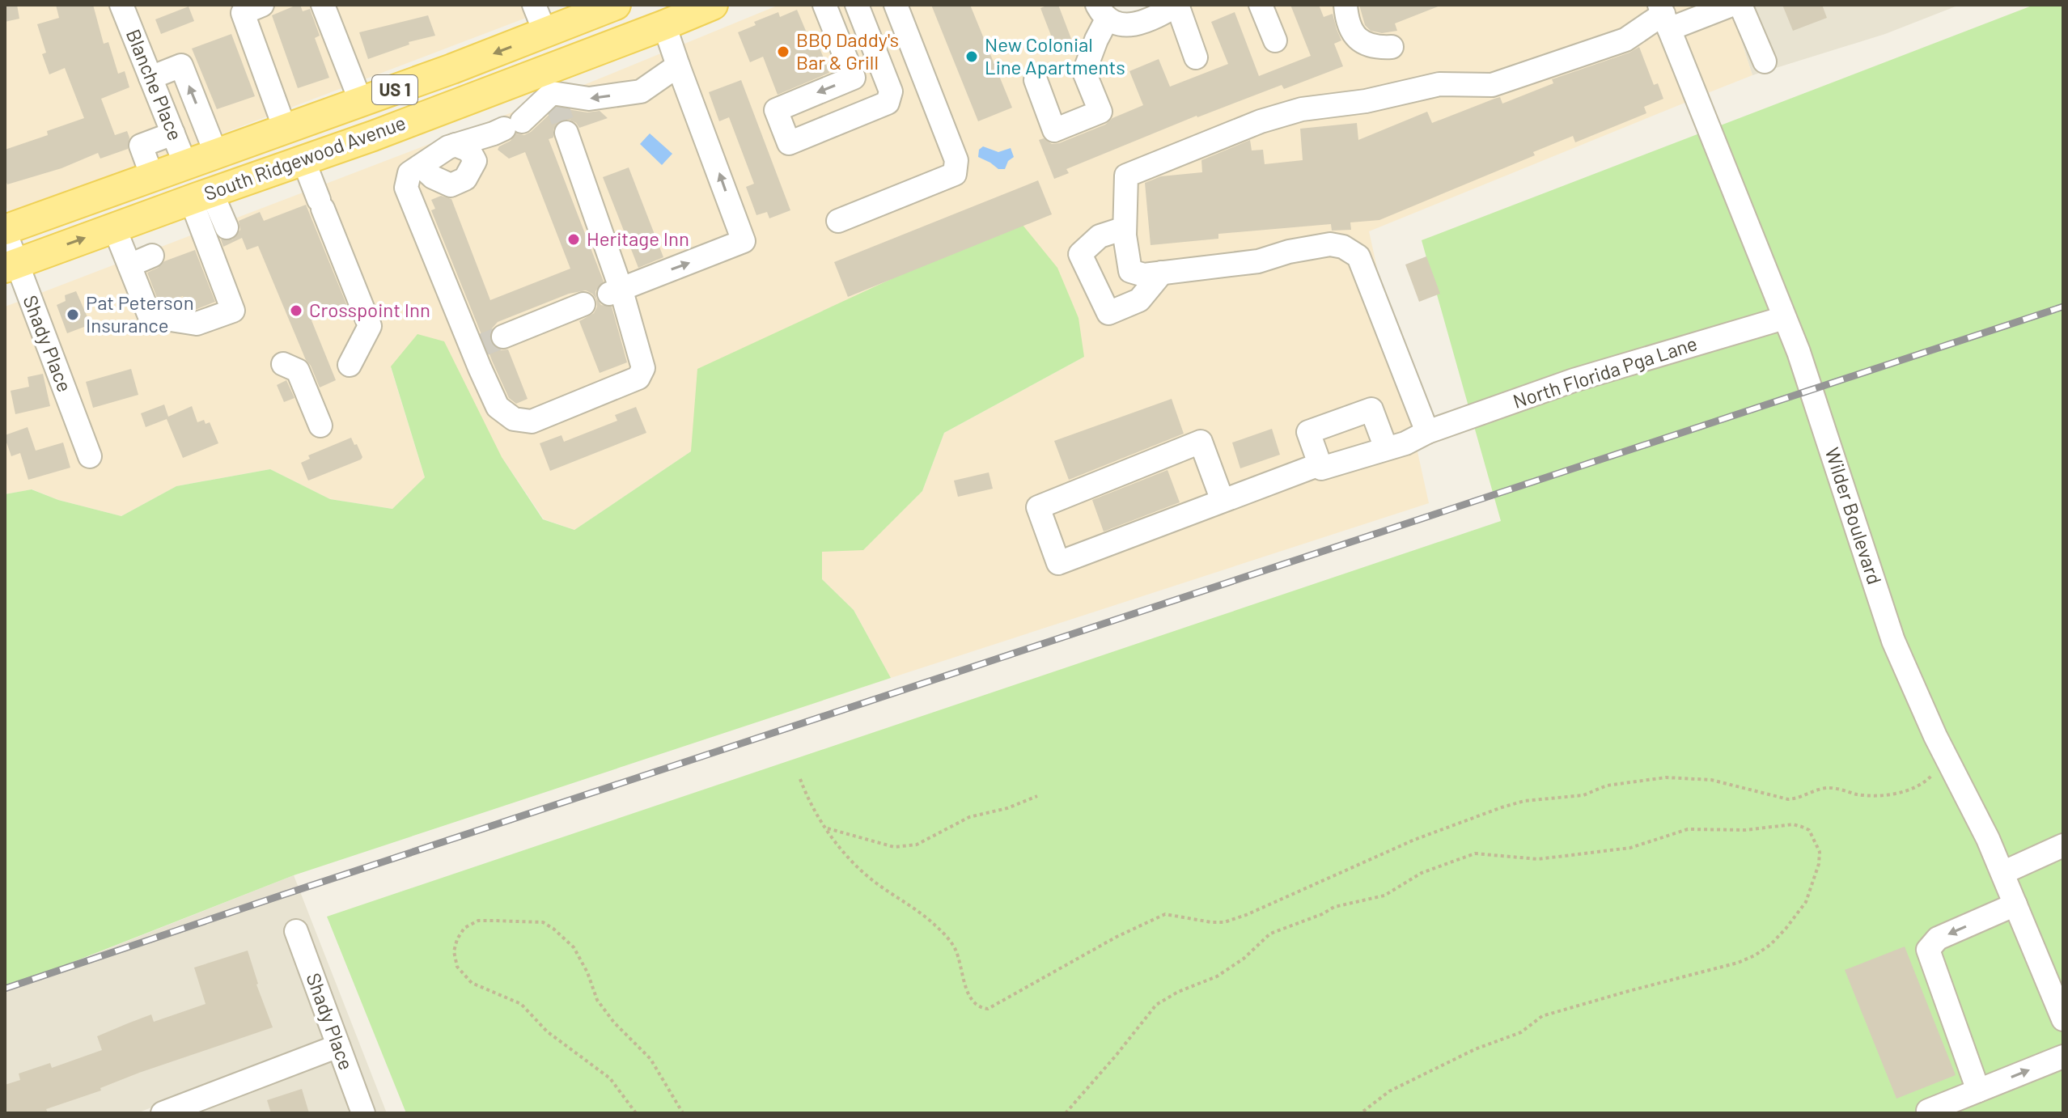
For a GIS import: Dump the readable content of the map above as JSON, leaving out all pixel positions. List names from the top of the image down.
{
  "streets": {
    "main road": ["US 1", "South Ridgewood Avenue"],
    "street": [
      "Blanche Place",
      "Shady Place",
      "North Florida Pga Lane",
      "Wilder Boulevard"
    ]
  },
  "crossings": [
    ["Blanche Place", "South Ridgewood Avenue"],
    ["South Ridgewood Avenue", "Shady Place"],
    ["North Florida Pga Lane", "Wilder Boulevard"]
  ],
  "places": [
    "BBQ Daddy's Bar & Grill",
    "New Colonial Line Apartments",
    "Heritage Inn",
    "Crosspoint Inn",
    "Pat Peterson Insurance"
  ]
}
